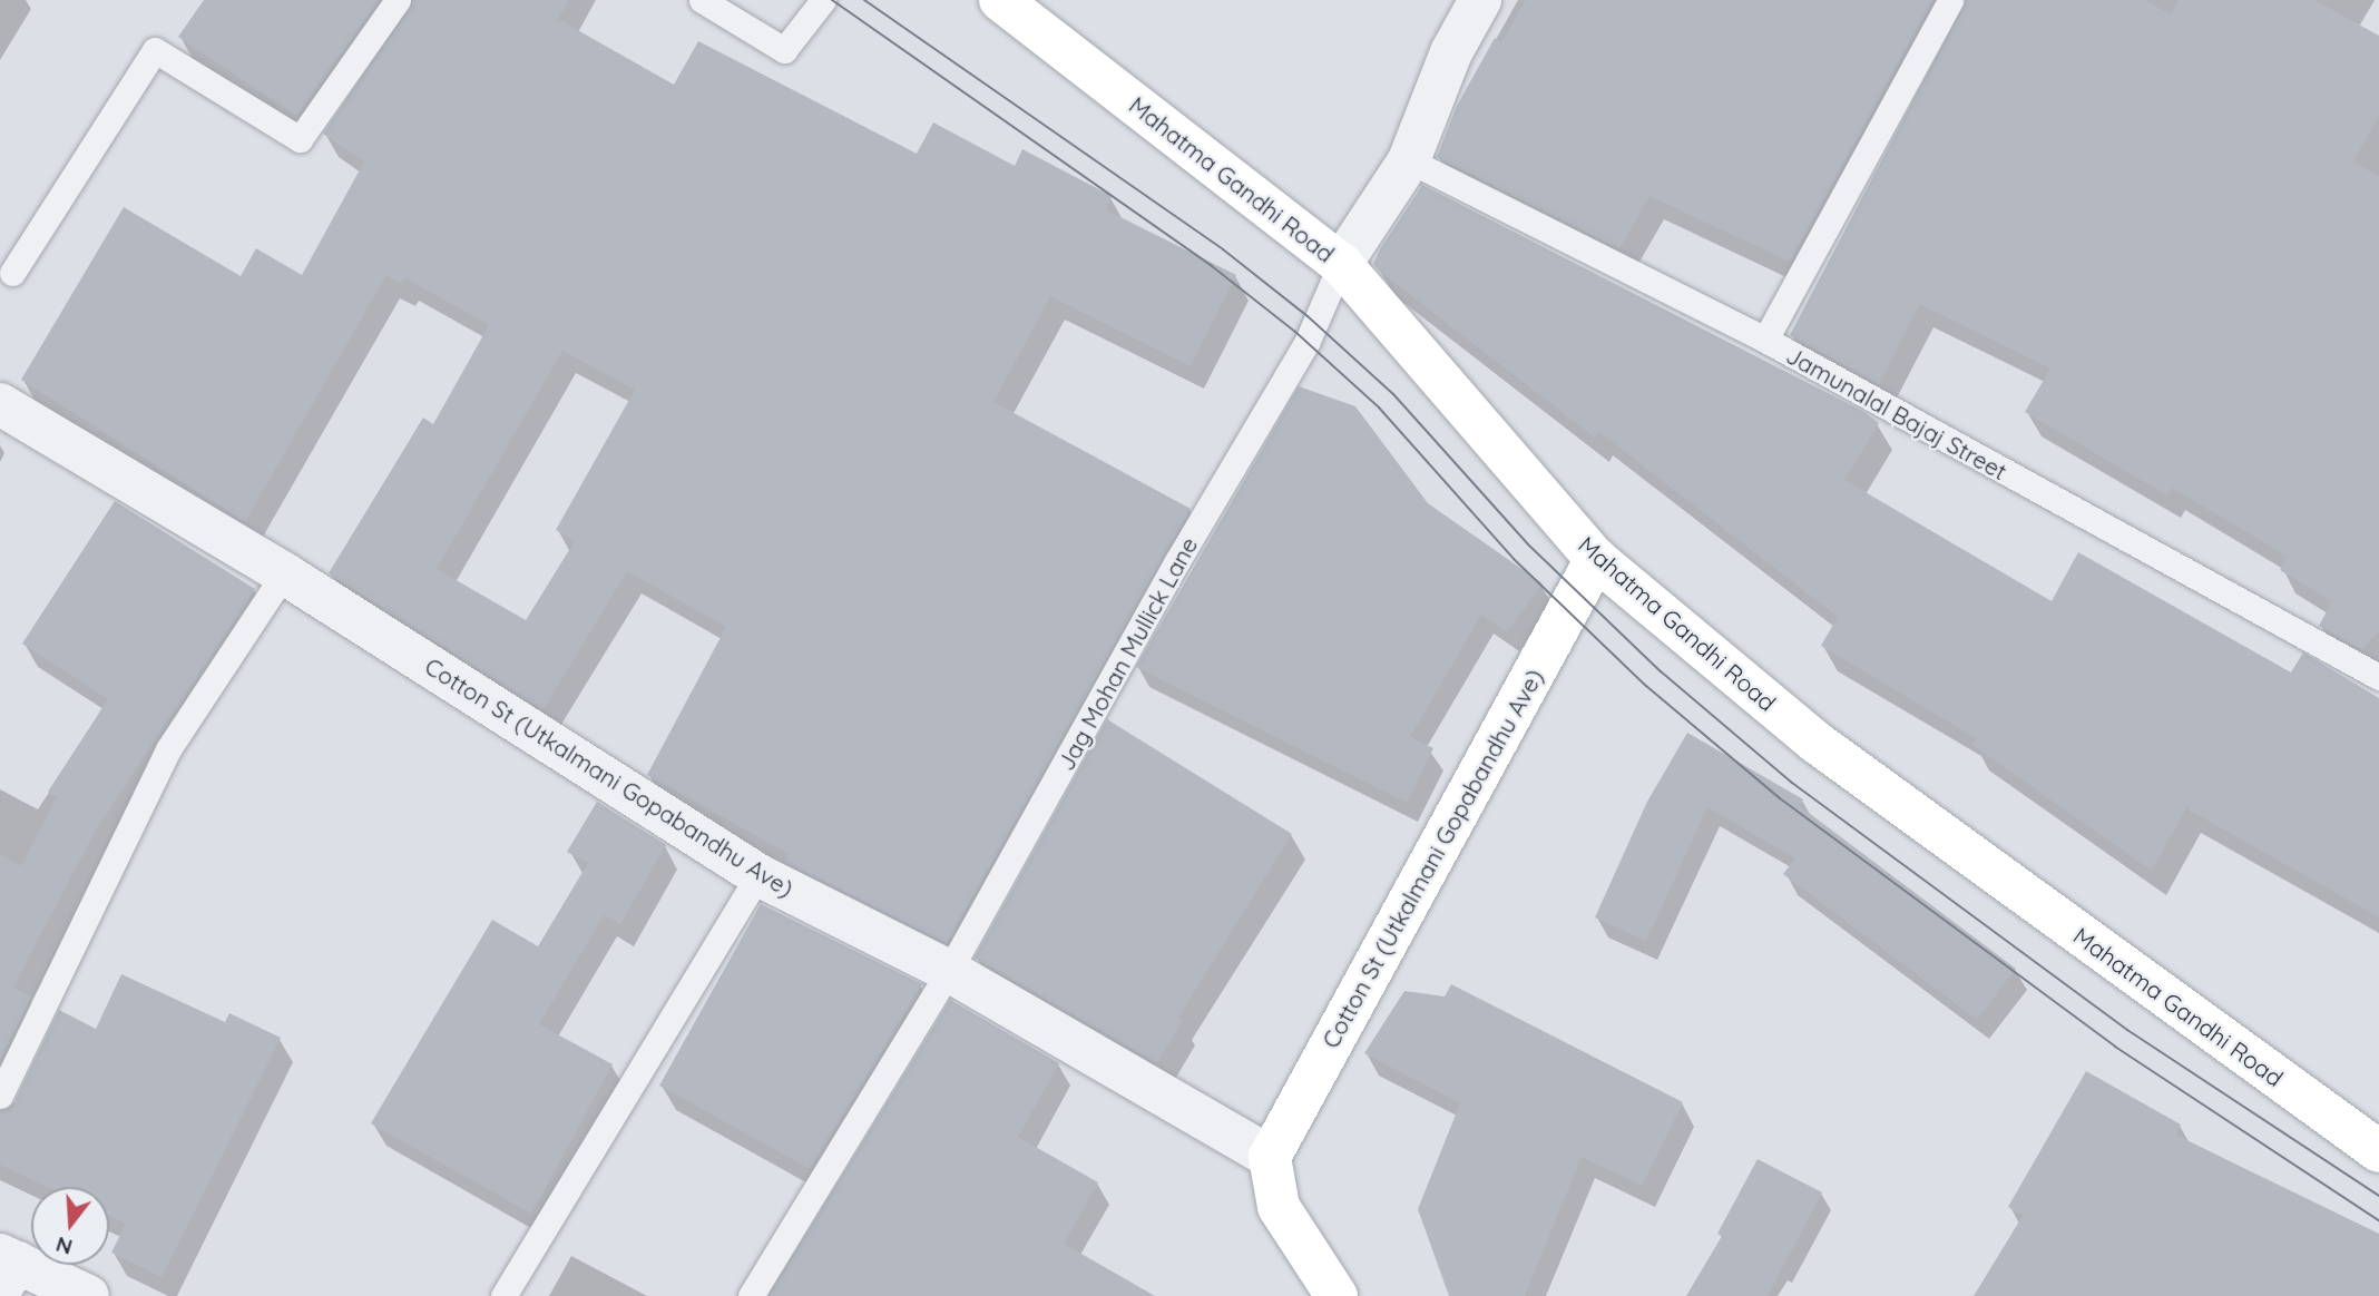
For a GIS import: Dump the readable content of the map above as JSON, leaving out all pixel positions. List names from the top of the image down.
{
  "streets": {
    "main road": ["Mahatma Gandhi Road", "Cotton St (Utkalmani Gopabandhu Ave)"],
    "street": ["Jag Mohan Mullick Lane"],
    "lane": ["Jamunalal Bajaj Street"]
  },
  "crossings": [
    ["Mahatma Gandhi Road", "Jag Mohan Mullick Lane"],
    ["Mahatma Gandhi Road", "Cotton St (Utkalmani Gopabandhu Ave)"],
    ["Jamunalal Bajaj Street", "Jag Mohan Mullick Lane"],
    ["Jag Mohan Mullick Lane", "Cotton St (Utkalmani Gopabandhu Ave)"]
  ],
  "north": "bottom"
}
